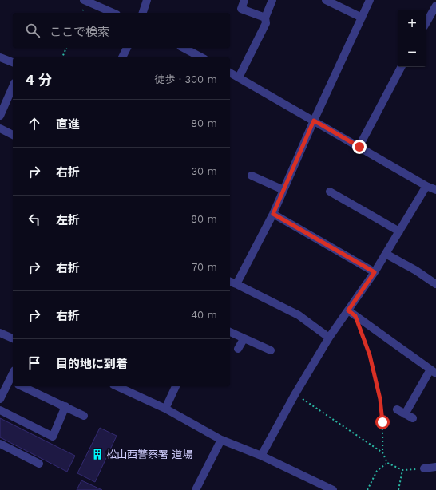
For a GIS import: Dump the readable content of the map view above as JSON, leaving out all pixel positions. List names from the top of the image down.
{
  "places": {
    "building": ["松山西警察署 道場"]
  },
  "page": {
    "map_buttons": ["+", "−"],
    "search": "ここで検索",
    "heading": ["4 分", "徒歩 · 300 m"],
    "list": [
      ["直進", "80 m"],
      ["右折", "30 m"],
      ["左折", "80 m"],
      ["右折", "70 m"],
      ["右折", "40 m"],
      "目的地に到着"
    ]
  }
}
